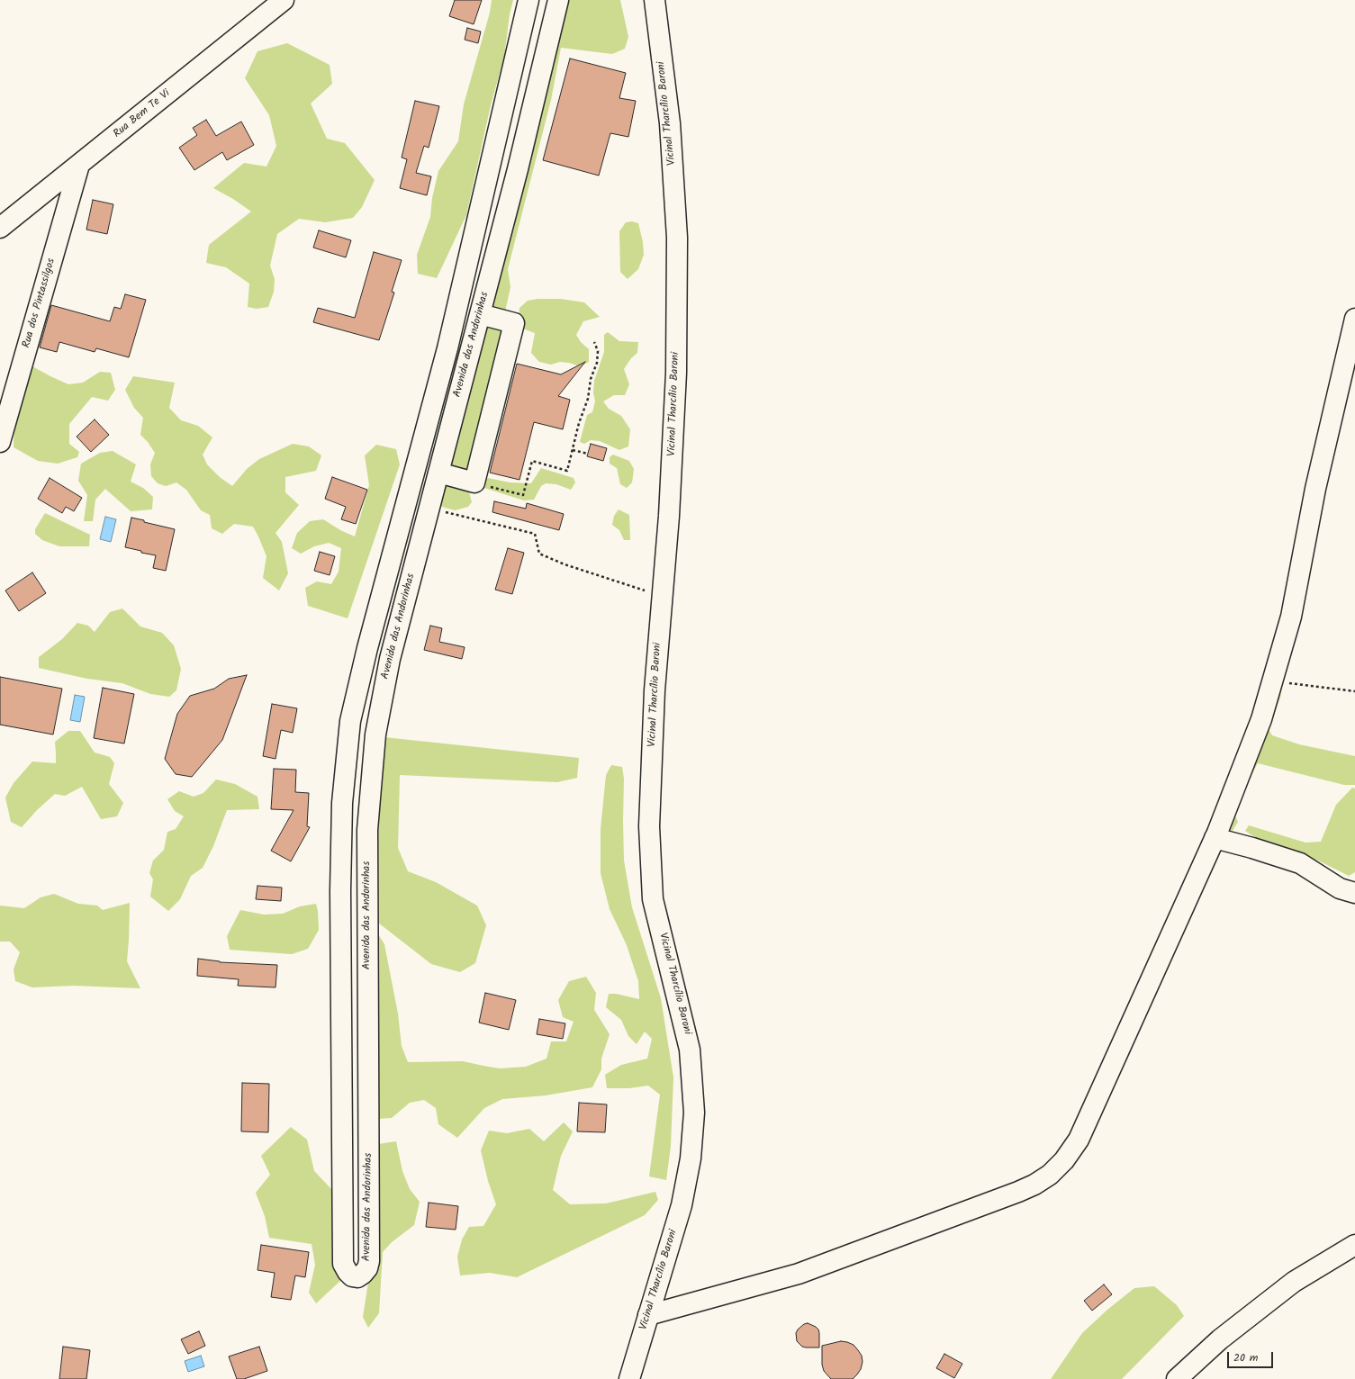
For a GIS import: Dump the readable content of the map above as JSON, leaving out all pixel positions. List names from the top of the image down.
{
  "streets": {
    "street": [
      "Vicinal Tharcílio Baroni",
      "Rua Bem Te Vi",
      "Rua dos Pintassilgos",
      "Avenida das Andorinhas"
    ]
  },
  "crossings": [
    ["Rua Bem Te Vi", "Rua dos Pintassilgos"]
  ],
  "scale_bar": "20 m"
}
